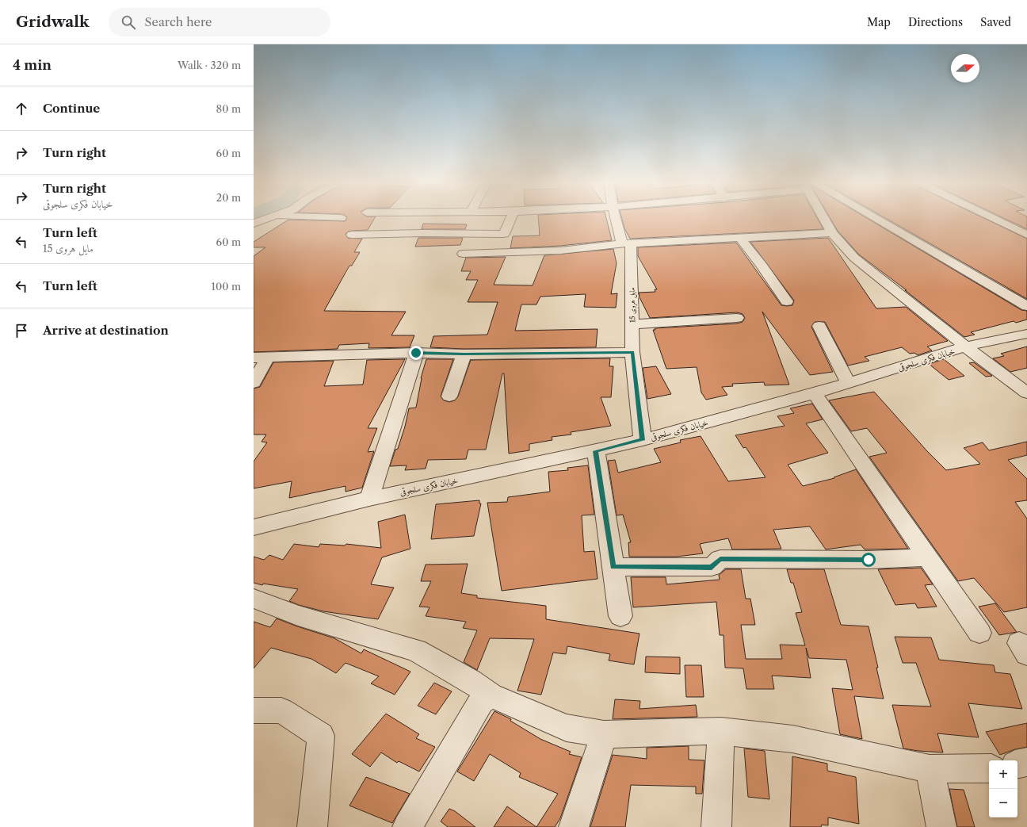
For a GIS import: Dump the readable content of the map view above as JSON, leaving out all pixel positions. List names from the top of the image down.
{
  "streets": {
    "street": ["مایل هروی 15", "خیابان فکری سلجوقی"]
  },
  "crossings": [
    ["مایل هروی 15", "خیابان فکری سلجوقی"]
  ],
  "north": "right",
  "page": {
    "header": "Gridwalk",
    "search": "Search here",
    "nav": ["Map", "Directions", "Saved"],
    "heading": ["4 min", "Walk · 320 m"],
    "list": [
      ["Continue", "80 m"],
      ["Turn right", "60 m"],
      ["Turn right", "خیابان فکری سلجوقی", "20 m"],
      ["Turn left", "مایل هروی 15", "60 m"],
      ["Turn left", "100 m"],
      "Arrive at destination"
    ],
    "map_buttons": ["+", "−"]
  }
}
